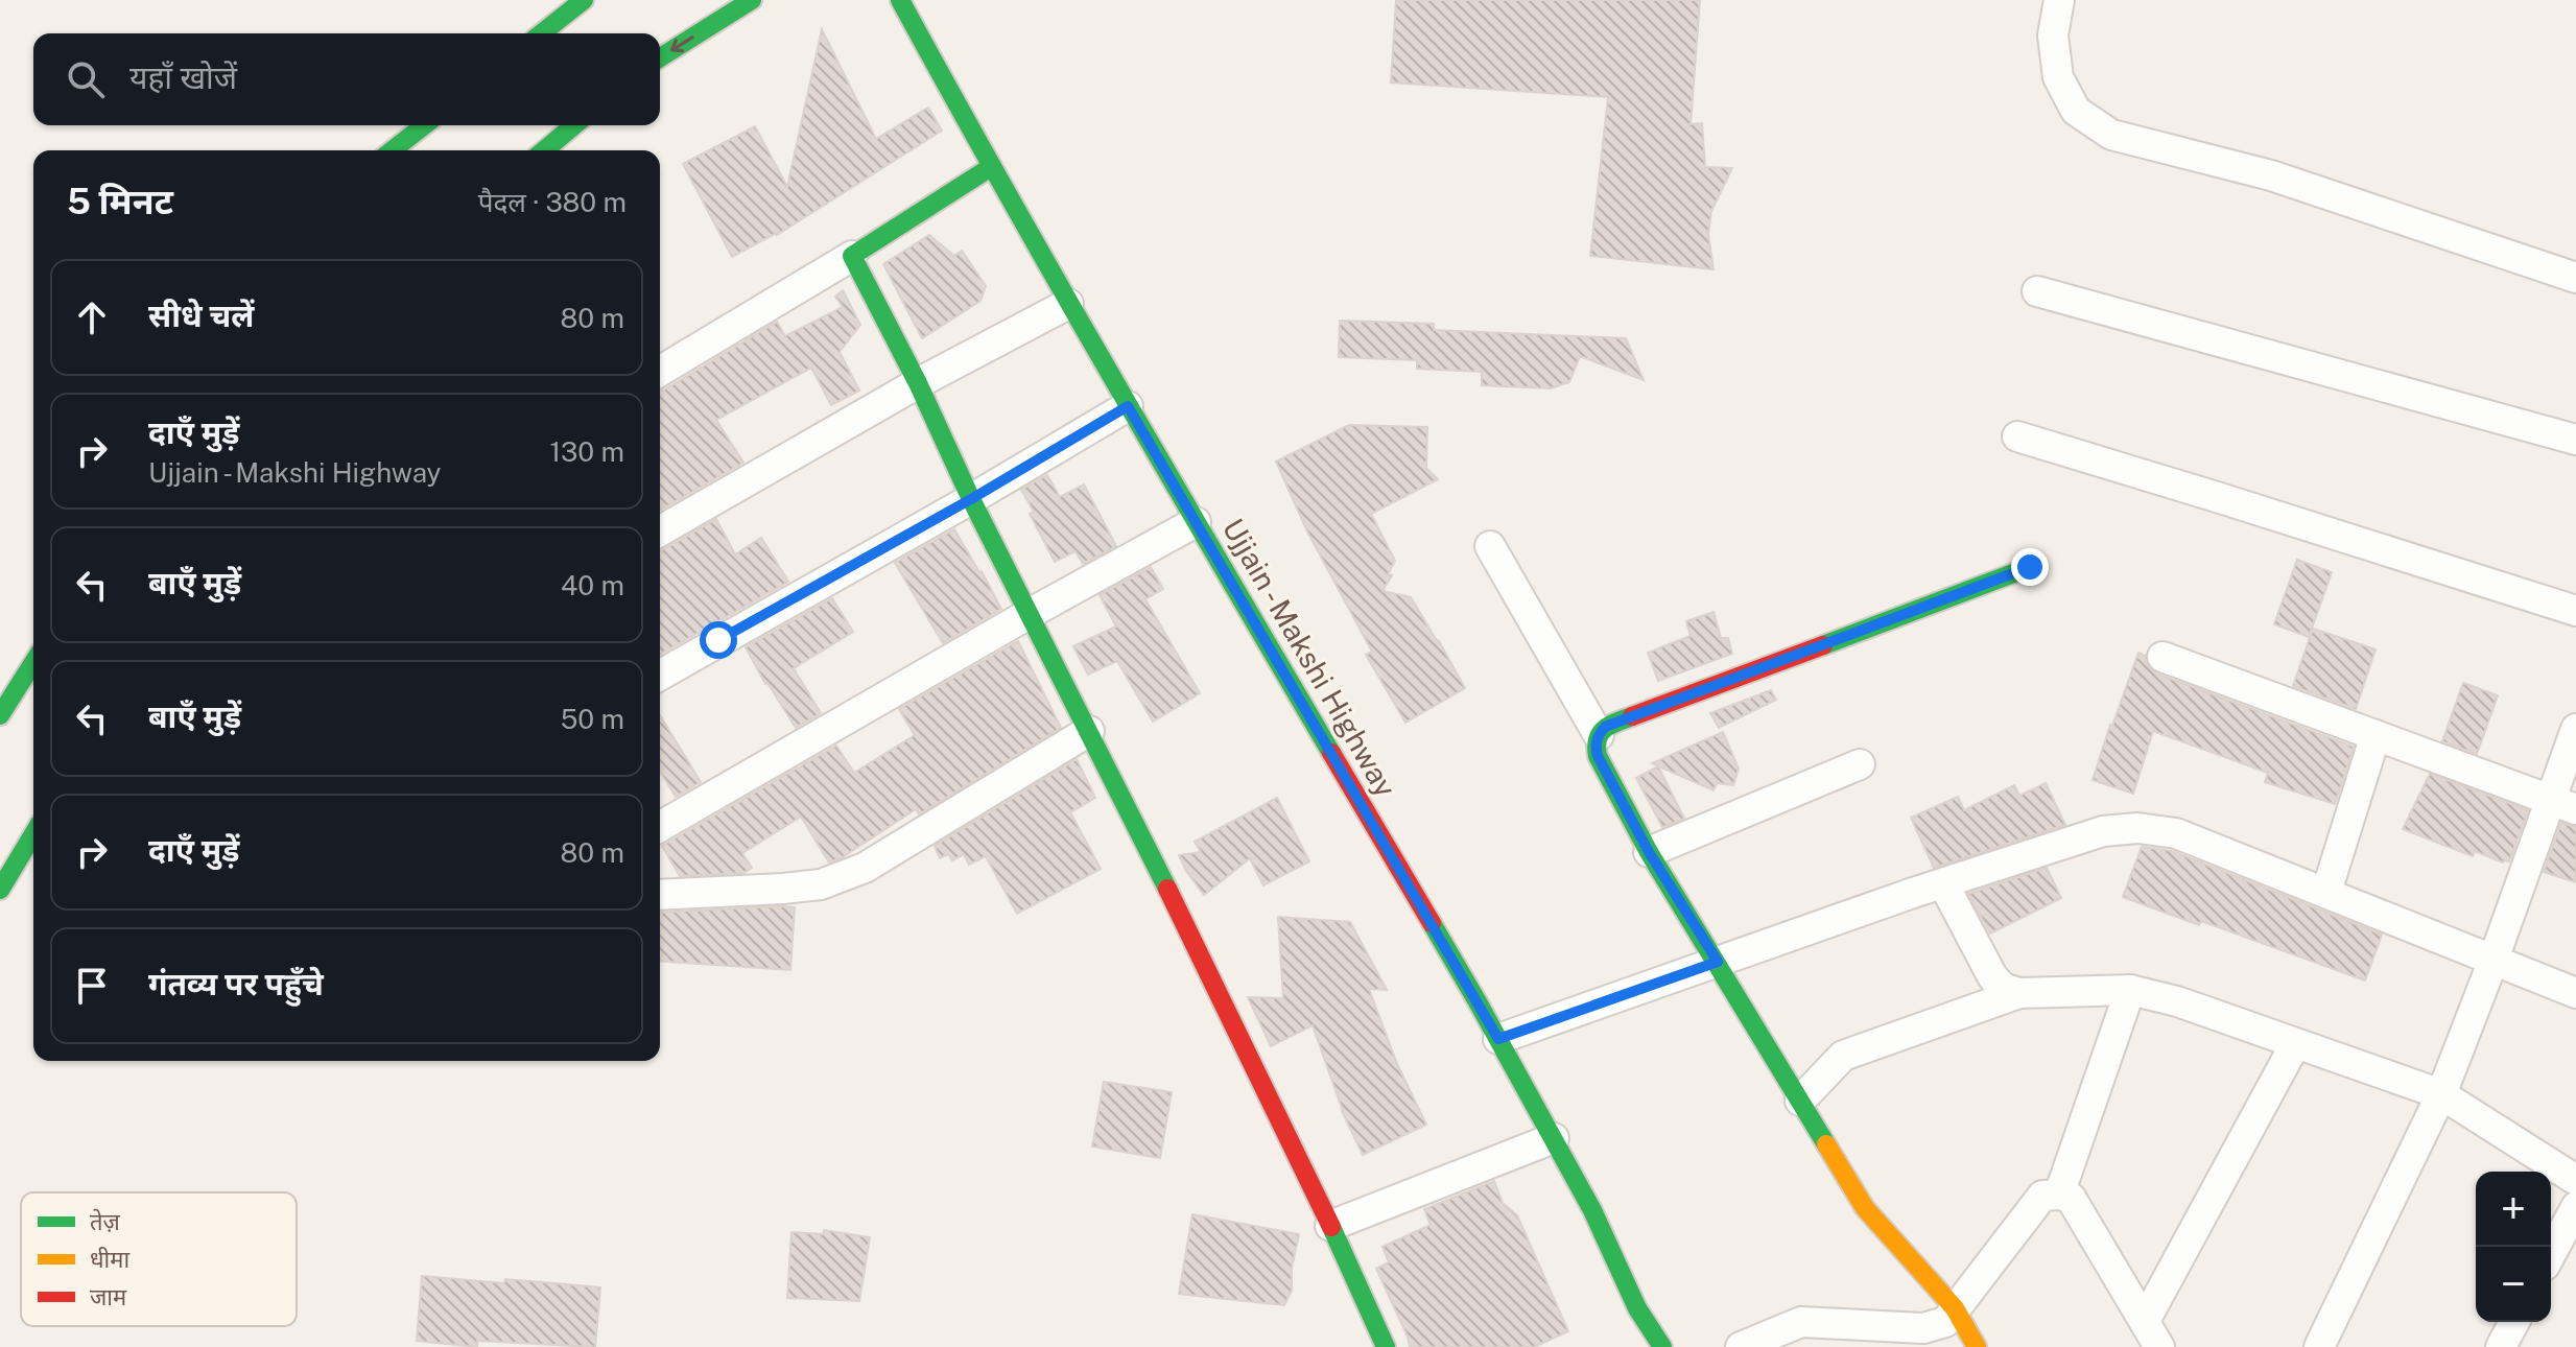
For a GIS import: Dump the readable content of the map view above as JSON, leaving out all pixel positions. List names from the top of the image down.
{
  "streets": {
    "main road": ["Ujjain - Makshi Highway"]
  },
  "legend": ["तेज़", "धीमा", "जाम"],
  "page": {
    "search": "यहाँ खोजें",
    "heading": ["5 मिनट", "पैदल · 380 m"],
    "list": [
      ["सीधे चलें", "80 m"],
      ["दाएँ मुड़ें", "Ujjain - Makshi Highway", "130 m"],
      ["बाएँ मुड़ें", "40 m"],
      ["बाएँ मुड़ें", "50 m"],
      ["दाएँ मुड़ें", "80 m"],
      "गंतव्य पर पहुँचे"
    ],
    "map_buttons": ["+", "−"]
  }
}
